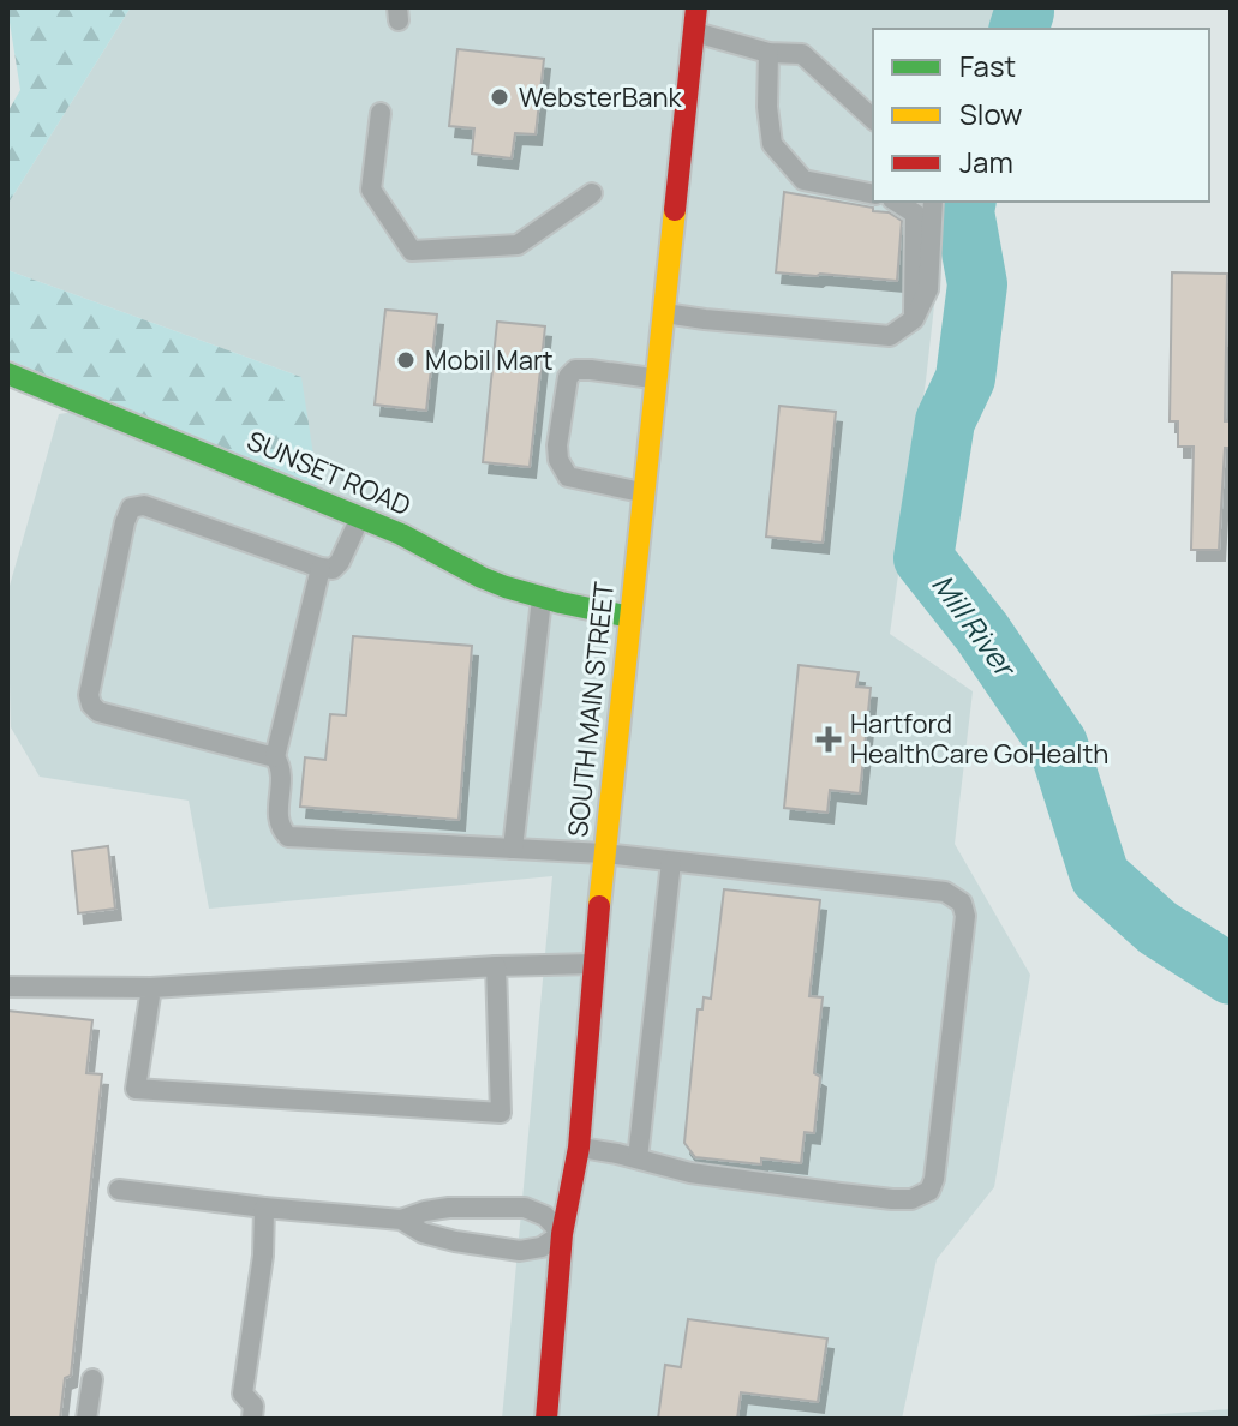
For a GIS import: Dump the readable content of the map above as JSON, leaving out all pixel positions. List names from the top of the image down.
{
  "streets": {
    "main road": ["SUNSET ROAD", "SOUTH MAIN STREET"]
  },
  "crossings": [
    ["SUNSET ROAD", "SOUTH MAIN STREET"]
  ],
  "water": ["Mill River"],
  "places": {
    "other": ["WebsterBank", "Mobil Mart"],
    "health": ["Hartford HealthCare GoHealth"]
  },
  "legend": ["Fast", "Slow", "Jam"]
}
